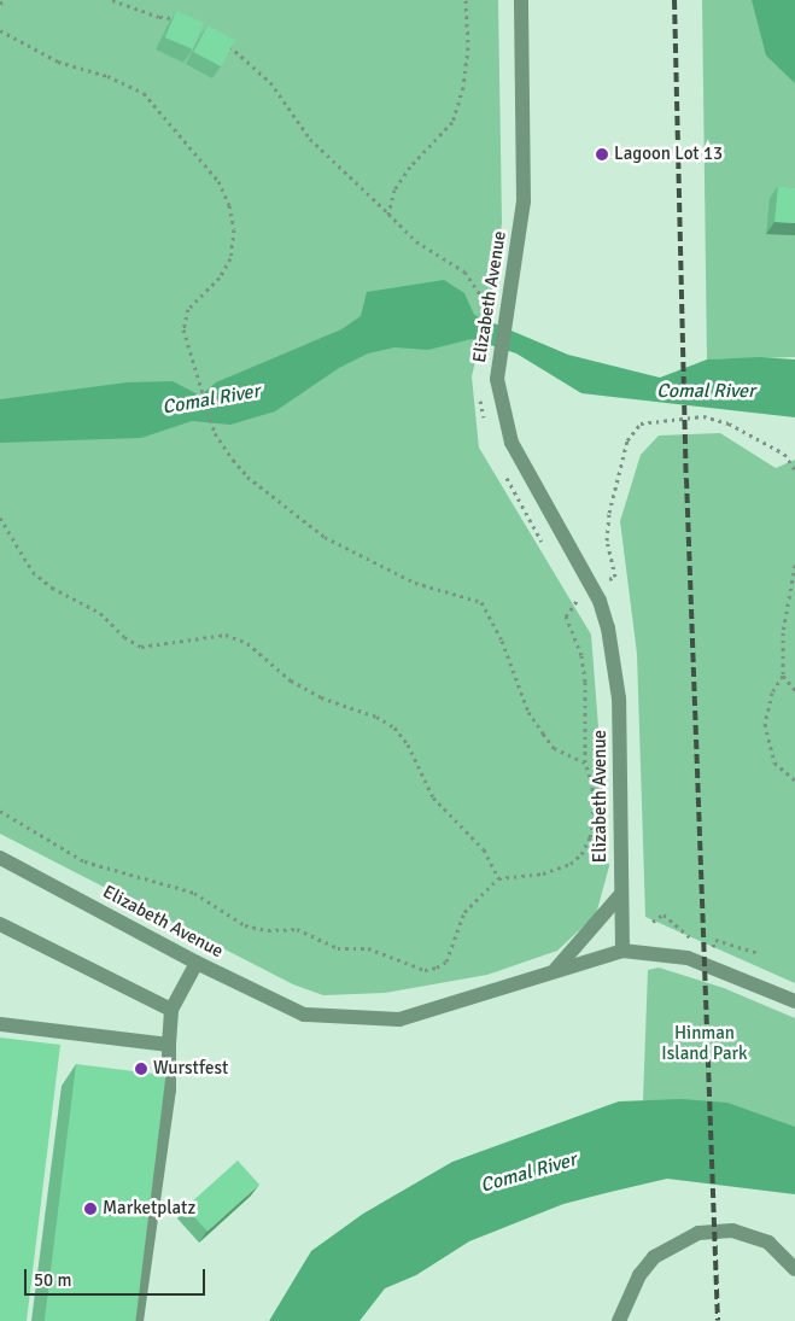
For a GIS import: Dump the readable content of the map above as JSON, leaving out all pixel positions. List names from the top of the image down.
{
  "streets": {
    "street": ["Elizabeth Avenue"]
  },
  "water": ["Comal River"],
  "parks": ["Hinman Island Park"],
  "places": ["Lagoon Lot 13", "Wurstfest", "Marketplatz"],
  "scale_bar": "50 m"
}
